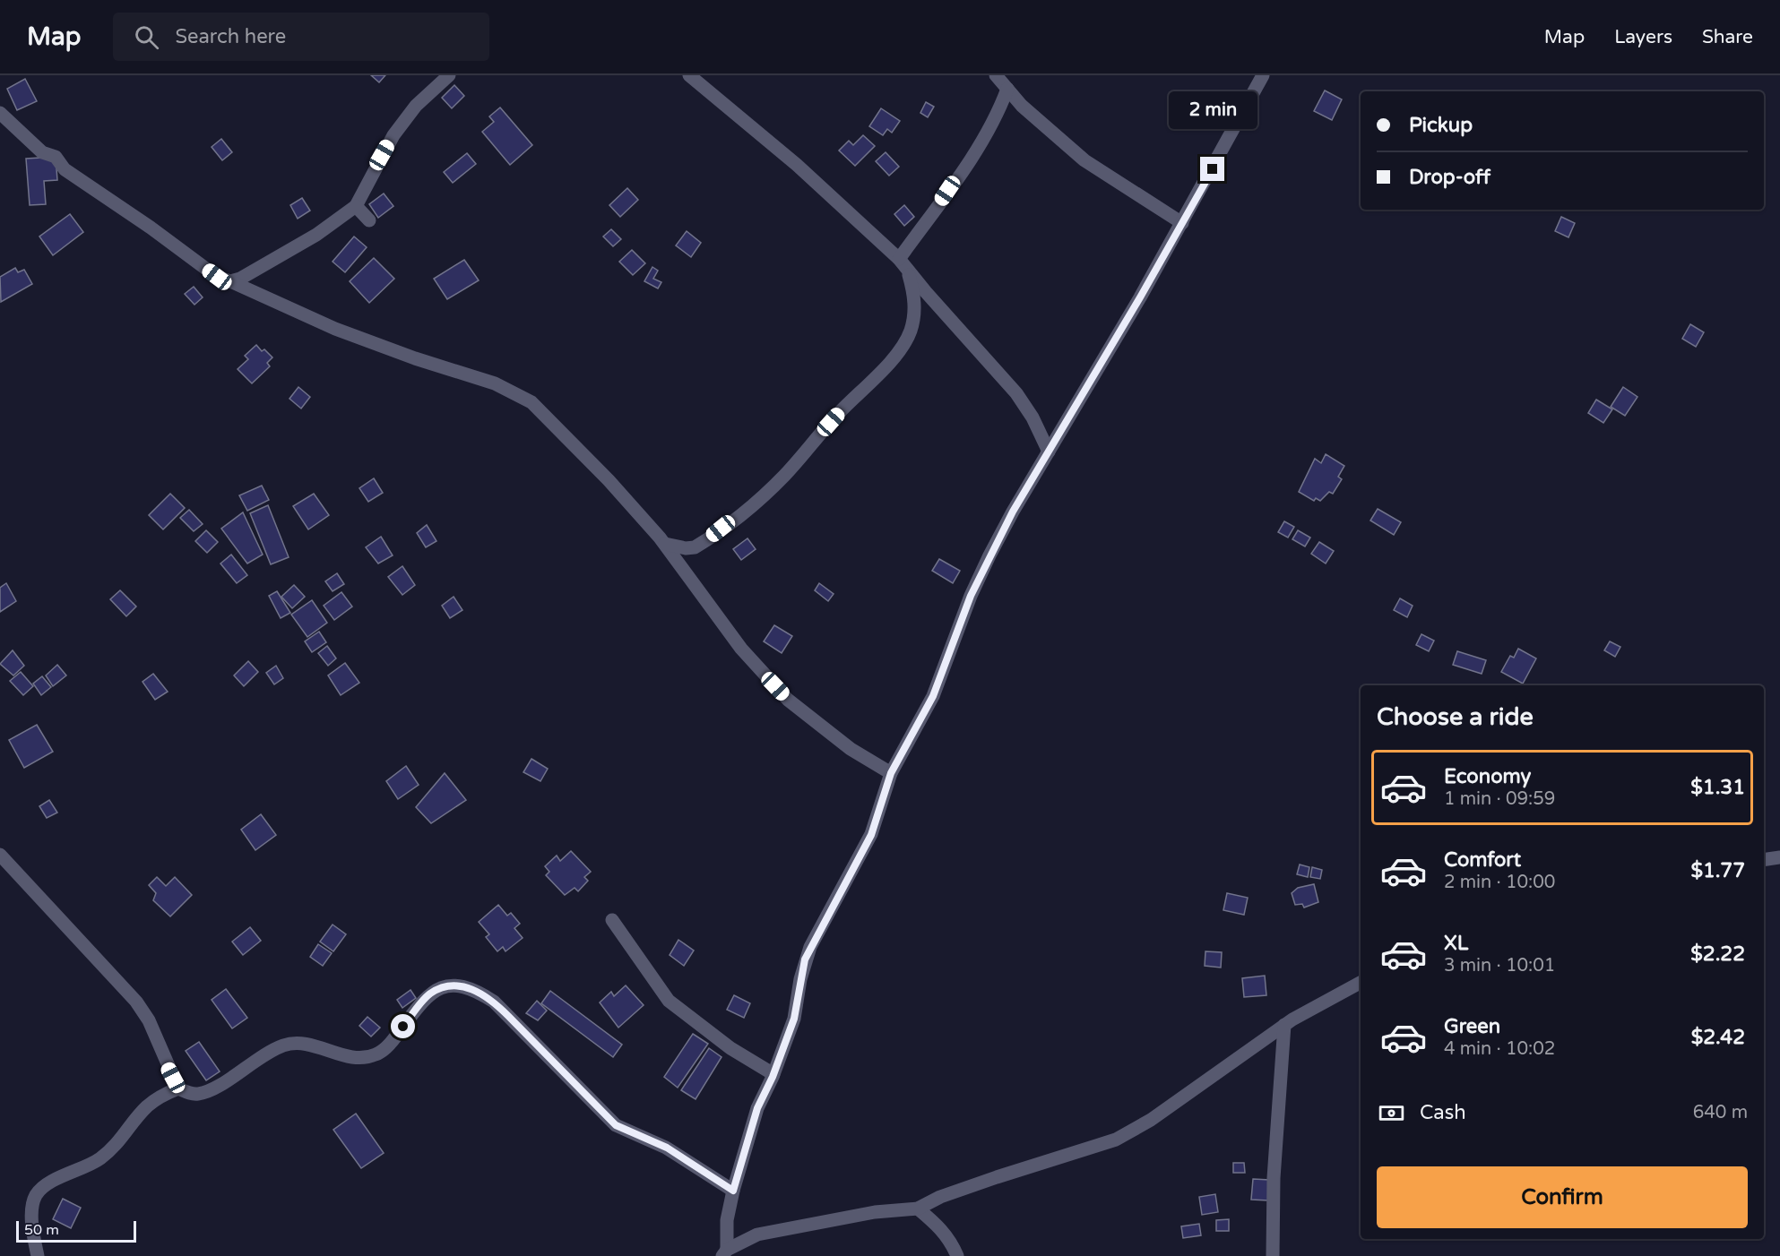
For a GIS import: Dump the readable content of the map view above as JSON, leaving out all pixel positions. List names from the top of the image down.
{
  "scale_bar": "50 m",
  "page": {
    "header": "Map",
    "search": "Search here",
    "nav": ["Map", "Layers", "Share"],
    "bubble": "2 min",
    "banner": ["Pickup", "Drop-off"],
    "heading": "Choose a ride",
    "list": [
      {
        "name": "Economy",
        "note": "1 min · 09:59",
        "value": "$1.31"
      },
      {
        "name": "Comfort",
        "note": "2 min · 10:00",
        "value": "$1.77"
      },
      {
        "name": "XL",
        "note": "3 min · 10:01",
        "value": "$2.22"
      },
      {
        "name": "Green",
        "note": "4 min · 10:02",
        "value": "$2.42"
      }
    ],
    "pay": ["Cash", "640 m"],
    "buttons": "Confirm",
    "scale": "50 m"
  }
}
